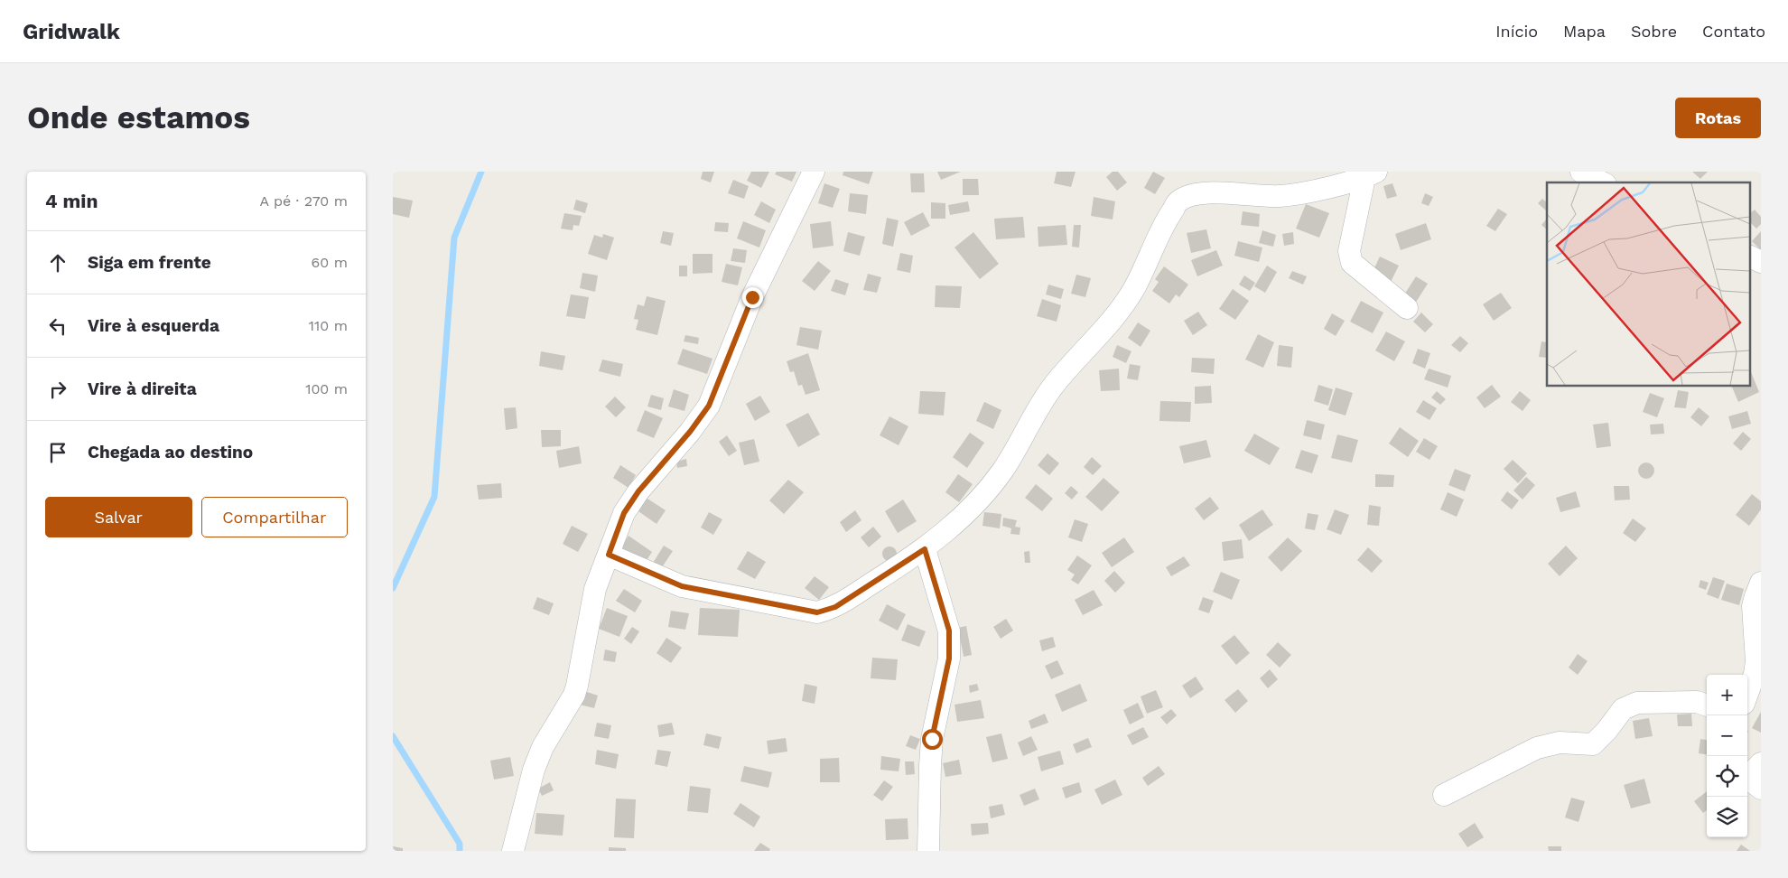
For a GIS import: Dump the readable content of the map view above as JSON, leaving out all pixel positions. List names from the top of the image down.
{
  "page": {
    "header": "Gridwalk",
    "nav": [
      "Início",
      "Mapa",
      "Sobre",
      "Contato"
    ],
    "buttons": [
      "Rotas",
      ["Salvar", "Compartilhar"]
    ],
    "title": "Onde estamos",
    "heading": ["4 min", "A pé · 270 m"],
    "list": [
      ["Siga em frente", "60 m"],
      ["Vire à esquerda", "110 m"],
      ["Vire à direita", "100 m"],
      "Chegada ao destino"
    ],
    "map_buttons": ["+", "−"]
  }
}
